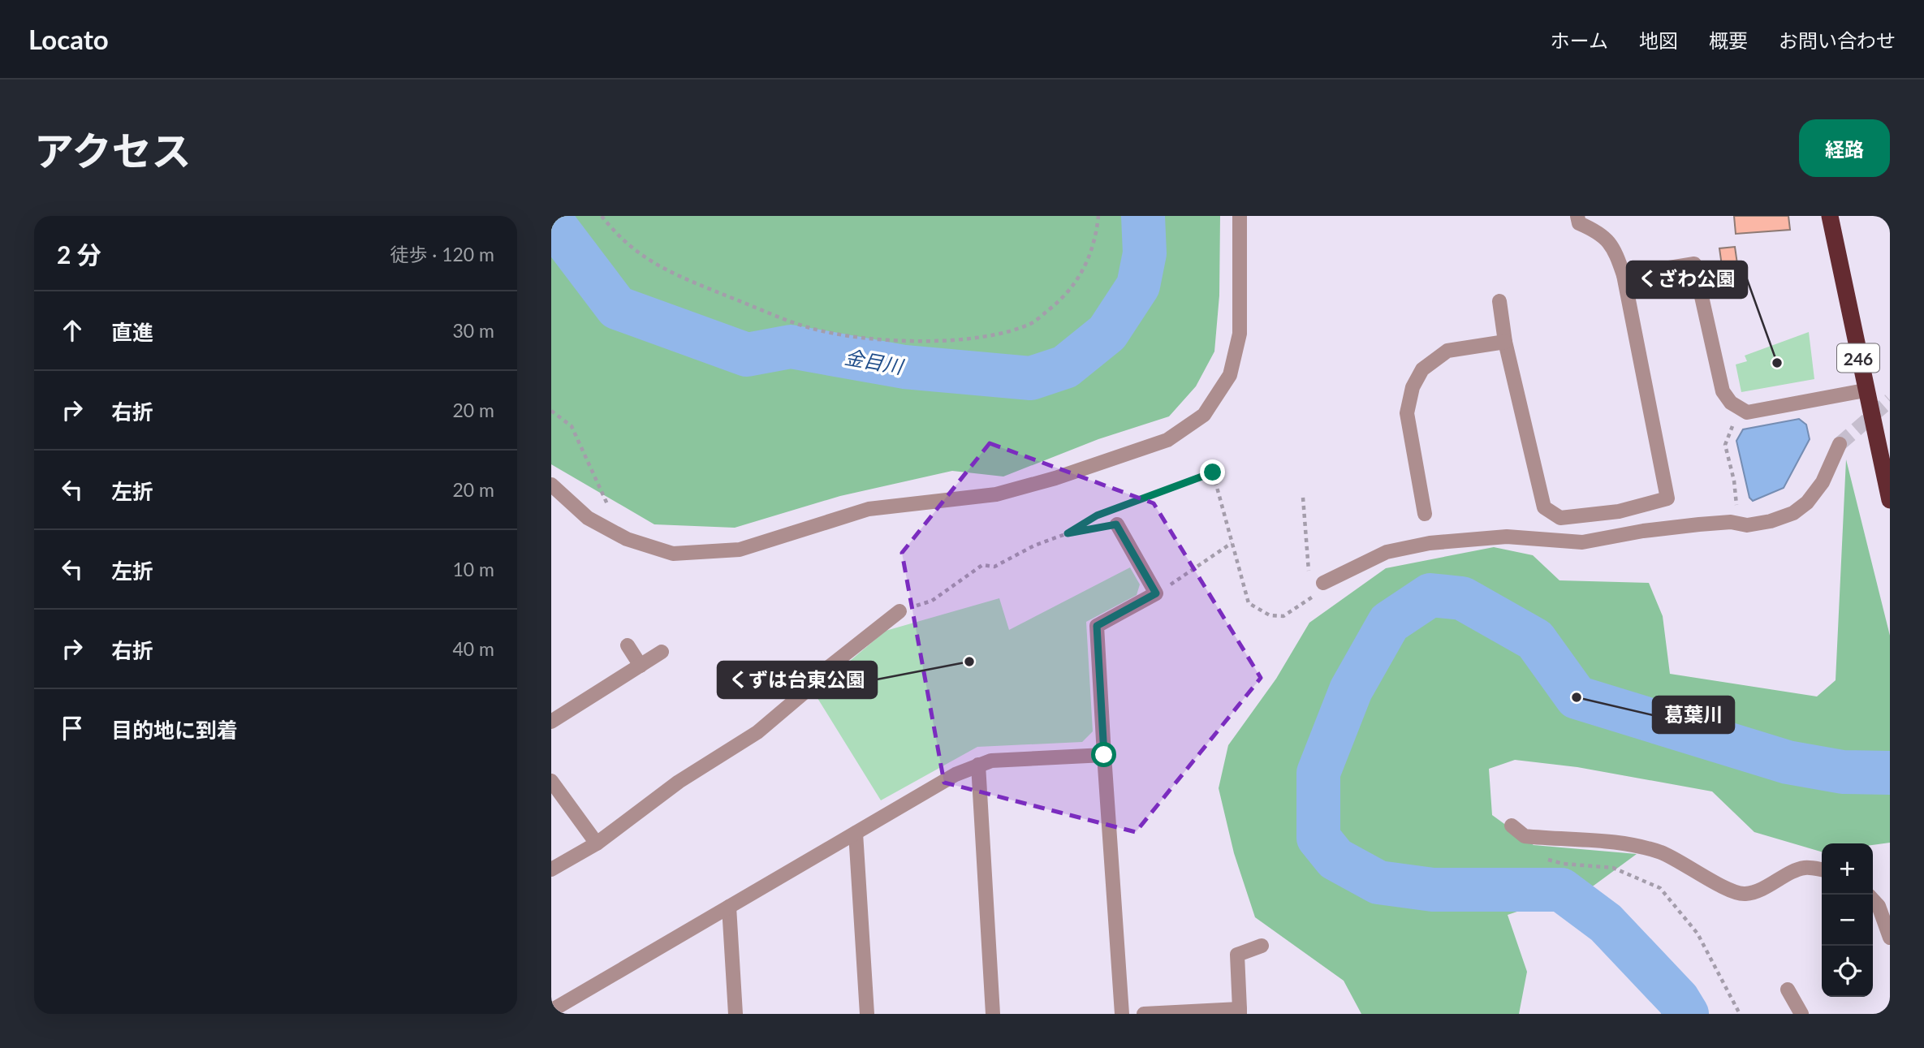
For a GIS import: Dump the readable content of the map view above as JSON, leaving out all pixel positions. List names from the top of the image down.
{
  "streets": {
    "highway": ["246"]
  },
  "water": ["金目川"],
  "places": ["くざわ公園", "くずは台東公園", "葛葉川"],
  "page": {
    "header": "Locato",
    "nav": [
      "ホーム",
      "地図",
      "概要",
      "お問い合わせ"
    ],
    "title": "アクセス",
    "buttons": "経路",
    "heading": ["2 分", "徒歩 · 120 m"],
    "list": [
      ["直進", "30 m"],
      ["右折", "20 m"],
      ["左折", "20 m"],
      ["左折", "10 m"],
      ["右折", "40 m"],
      "目的地に到着"
    ],
    "map_buttons": ["+", "−"]
  }
}
